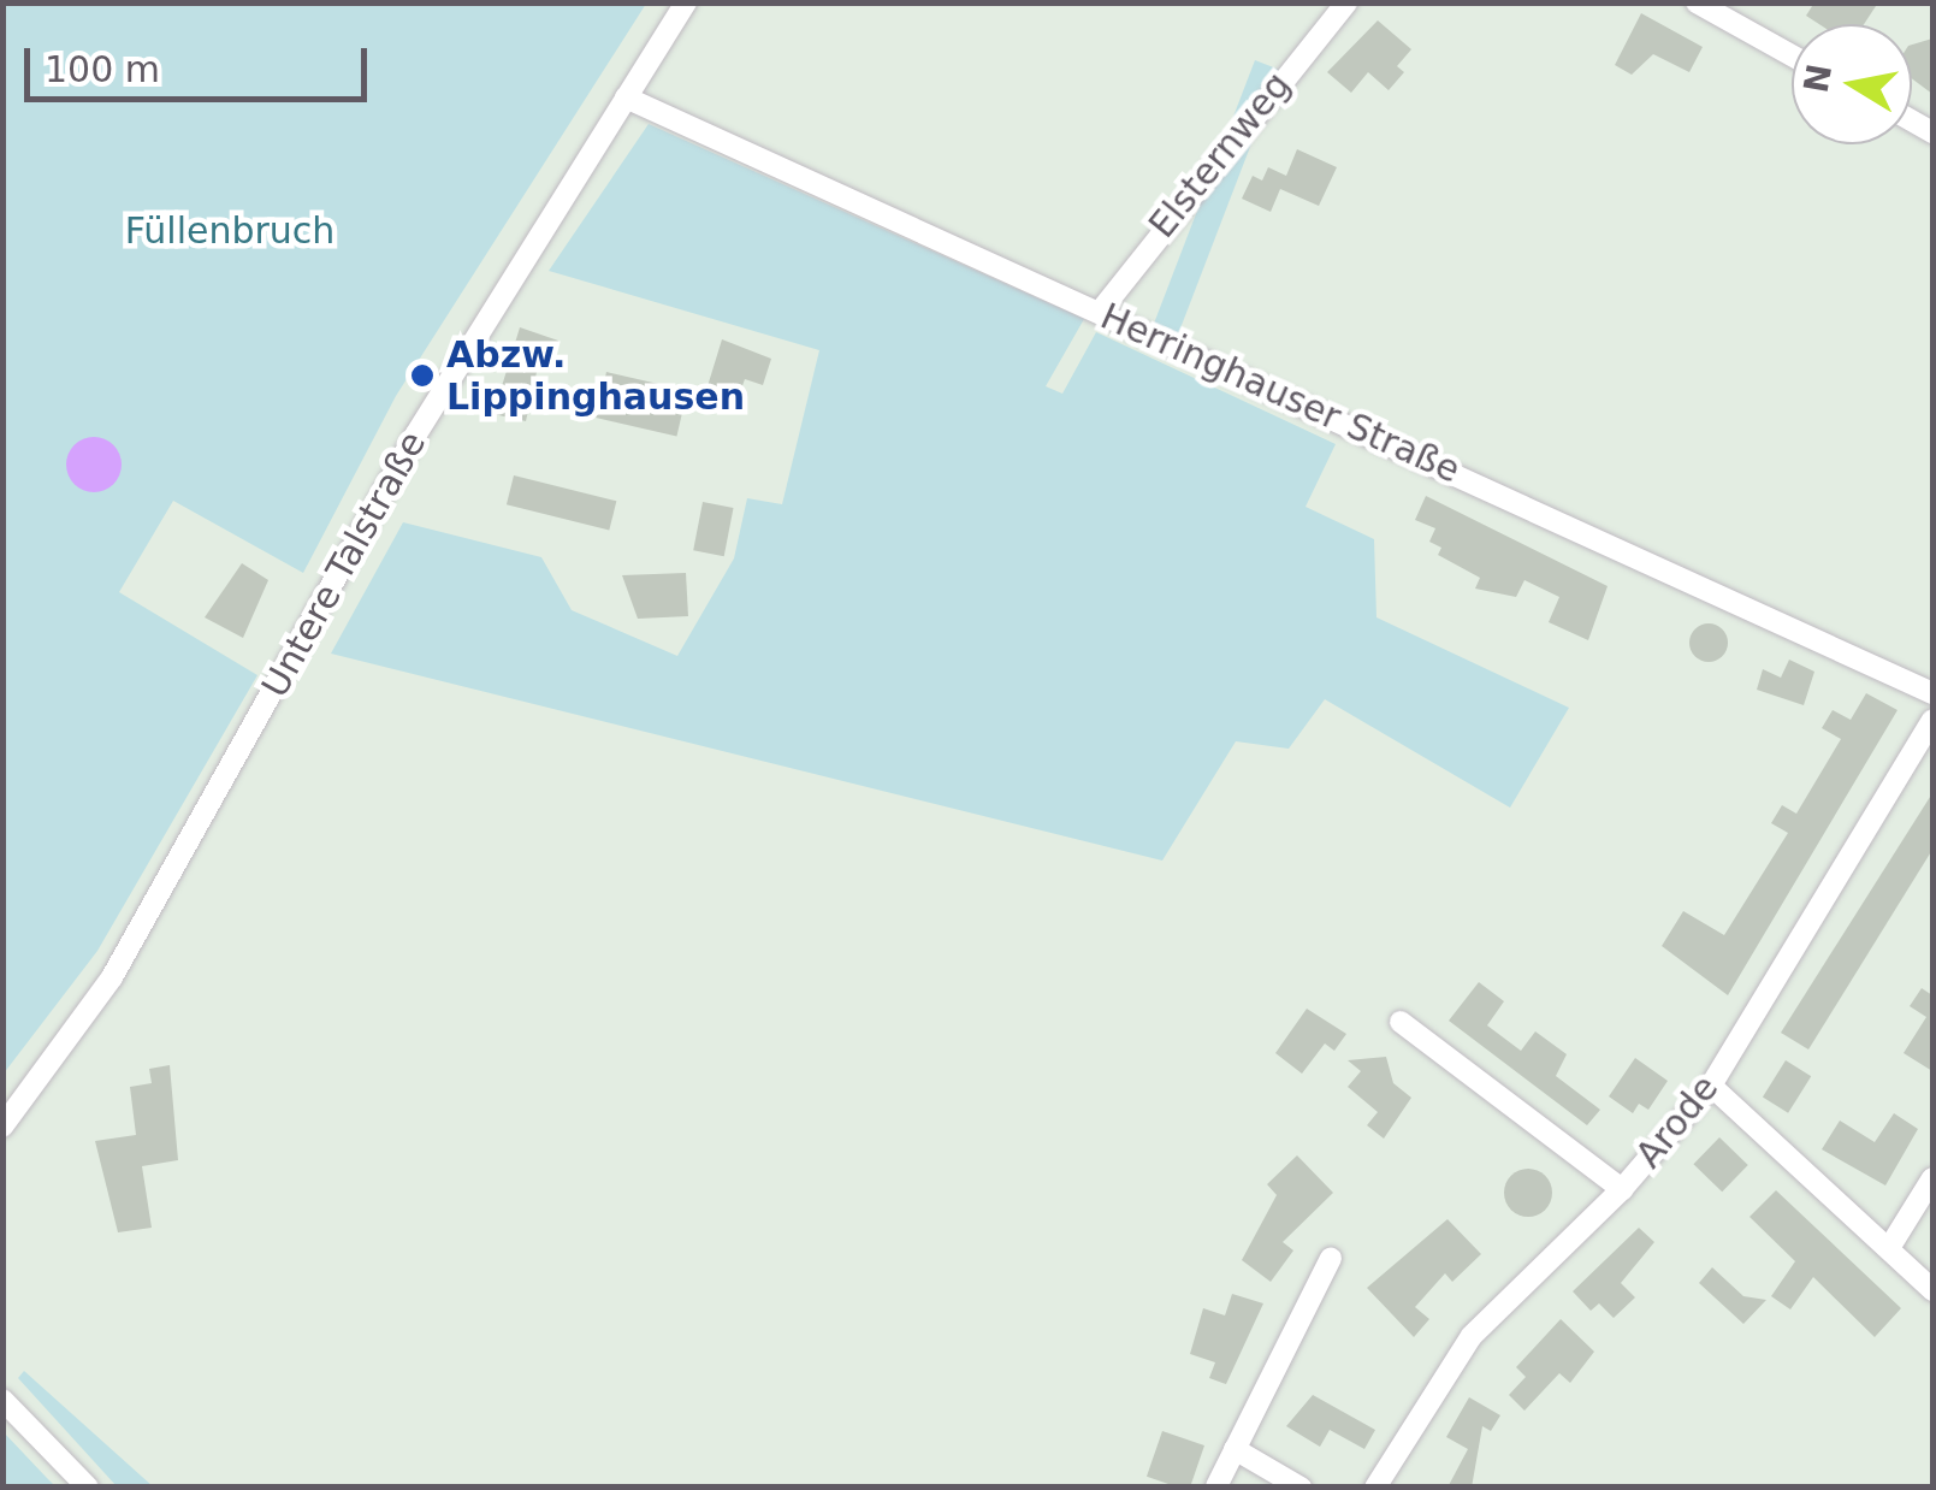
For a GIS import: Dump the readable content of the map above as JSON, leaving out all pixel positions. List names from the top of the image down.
{
  "streets": {
    "street": [
      "Elsternweg",
      "Herringhauser Straße",
      "Untere Talstraße",
      "Arode"
    ]
  },
  "crossings": [
    ["Elsternweg", "Herringhauser Straße"],
    ["Herringhauser Straße", "Untere Talstraße"]
  ],
  "parks": ["Füllenbruch"],
  "places": ["Abzw. Lippinghausen"],
  "scale_bar": "100 m",
  "north": "left"
}
